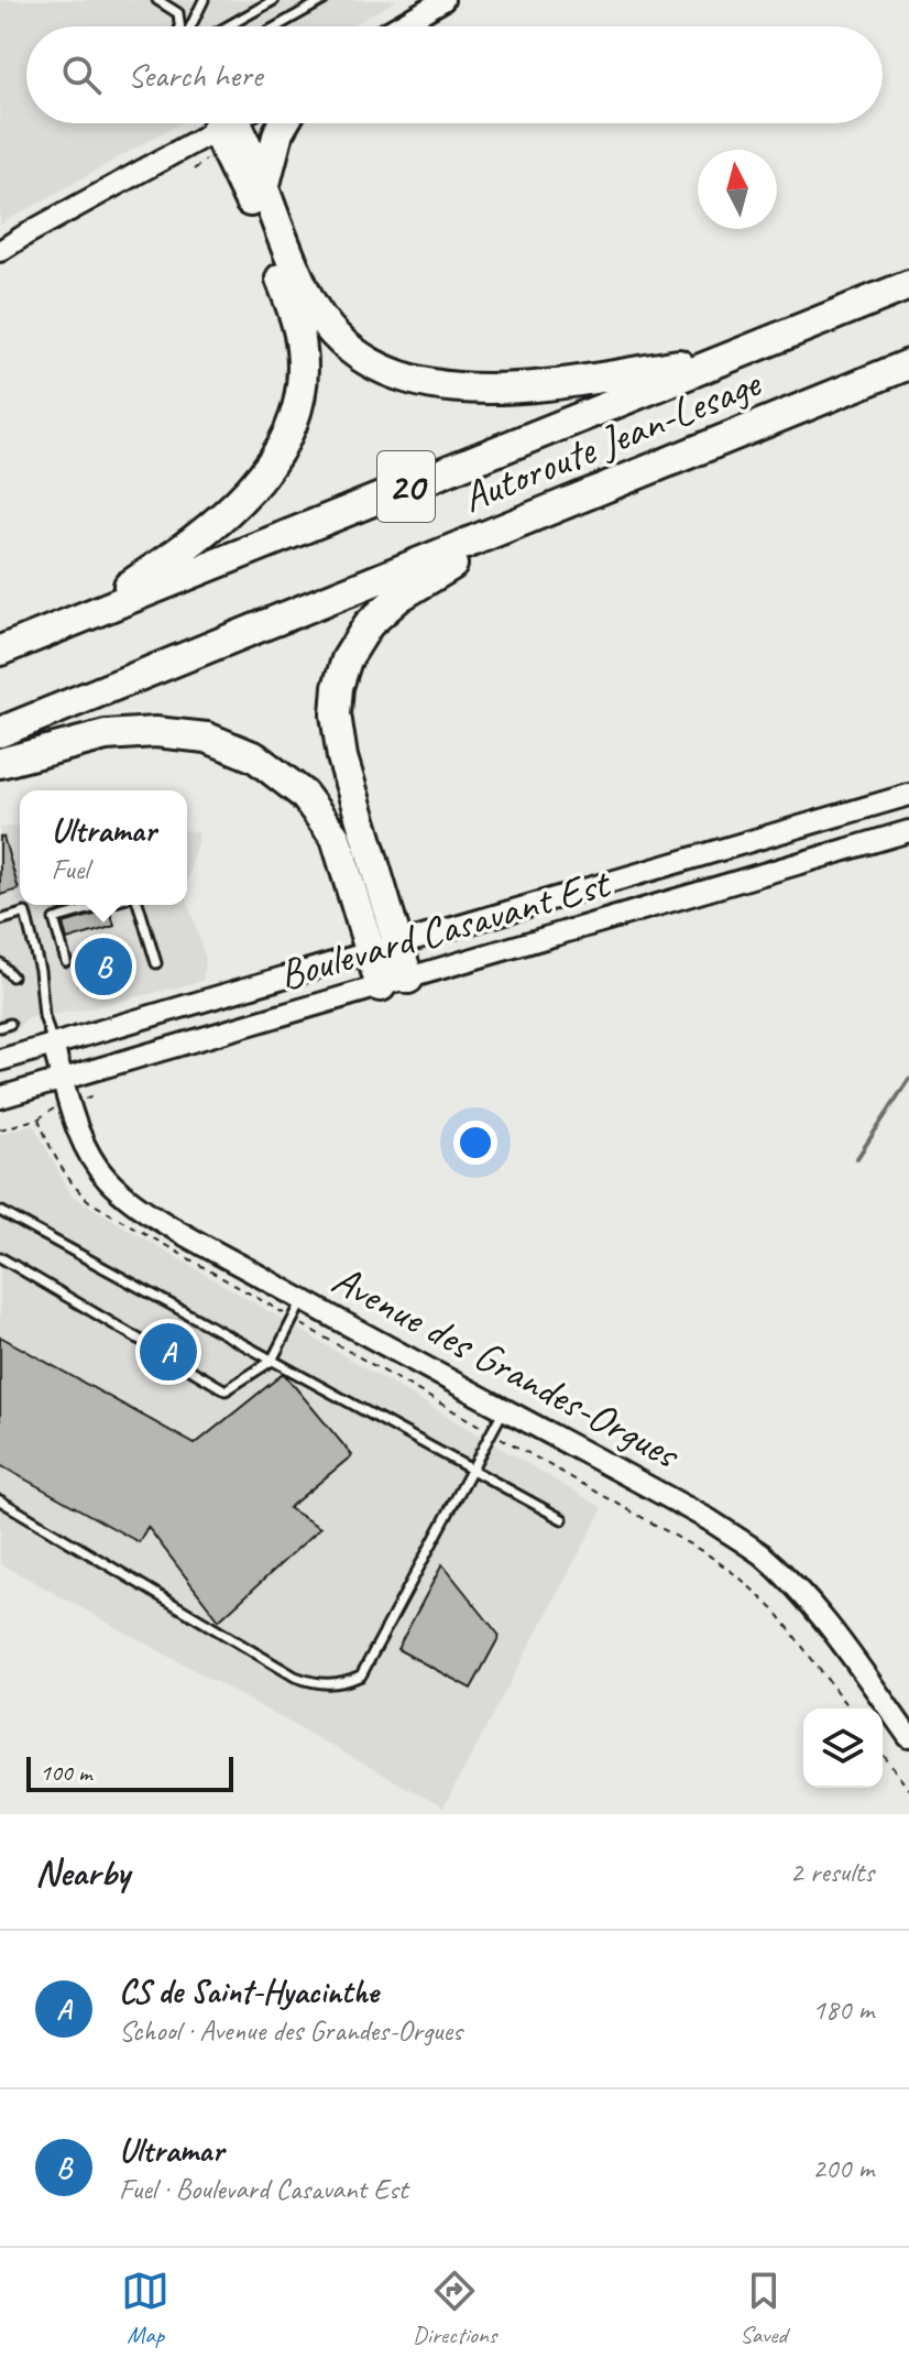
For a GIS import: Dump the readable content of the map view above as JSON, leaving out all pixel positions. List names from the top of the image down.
{
  "streets": {
    "highway": ["Autoroute Jean-Lesage", "20"],
    "street": ["Boulevard Casavant Est", "Avenue des Grandes-Orgues"]
  },
  "crossings": [
    ["Boulevard Casavant Est", "Avenue des Grandes-Orgues"]
  ],
  "scale_bar": "100 m",
  "north": "top",
  "page": {
    "search": "Search here",
    "popup": ["Ultramar", "Fuel"],
    "pins": ["B", "A"],
    "scale": "100 m",
    "heading": ["Nearby", "2 results"],
    "list": [
      {
        "mark": "A",
        "name": "CS de Saint-Hyacinthe",
        "note": "School · Avenue des Grandes-Orgues",
        "value": "180 m"
      },
      {
        "mark": "B",
        "name": "Ultramar",
        "note": "Fuel · Boulevard Casavant Est",
        "value": "200 m"
      }
    ],
    "nav": ["Map", "Directions", "Saved"]
  }
}
